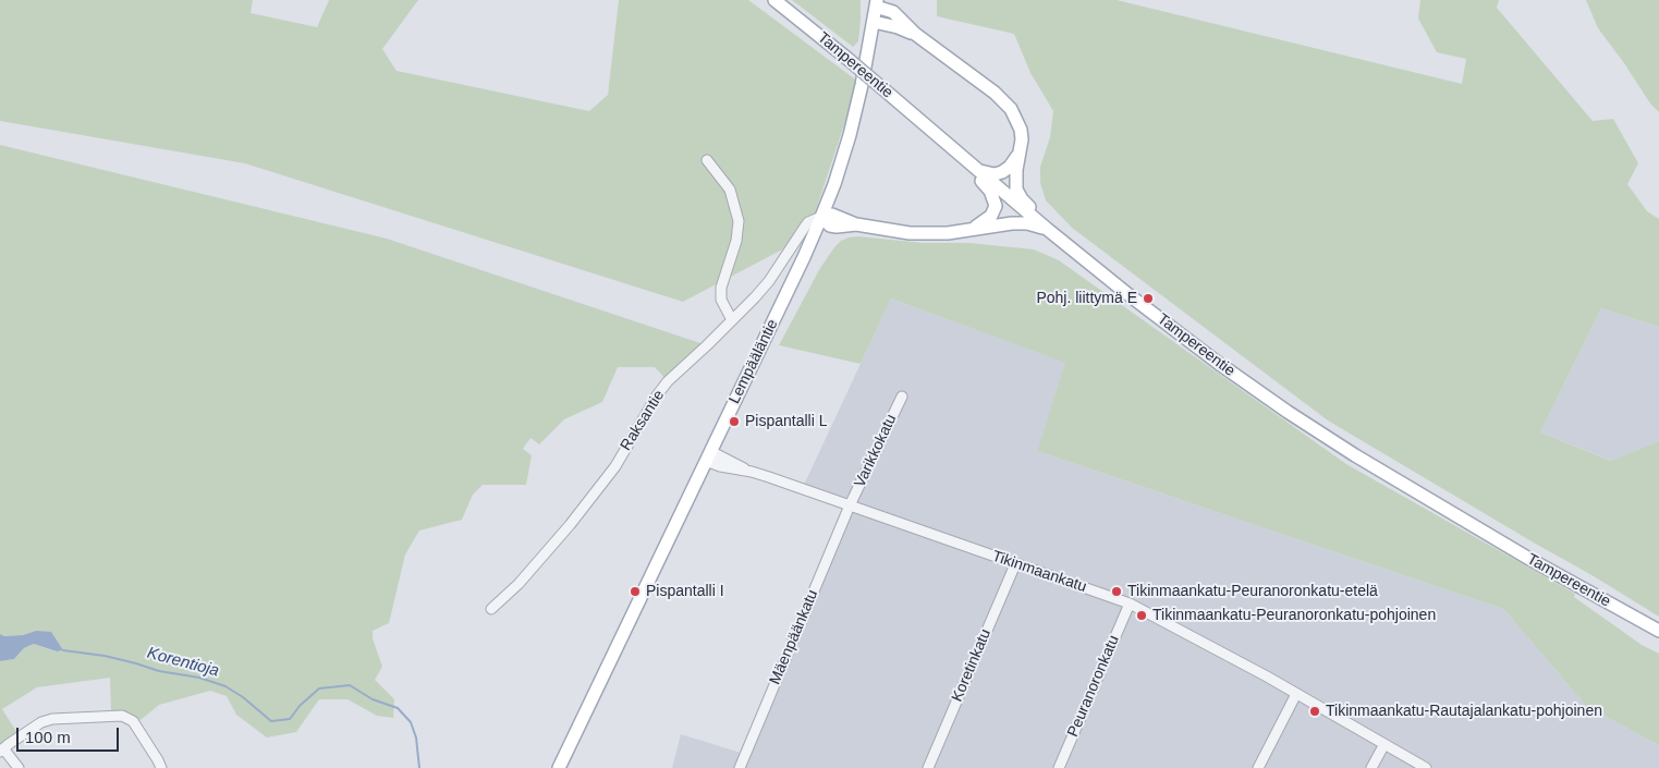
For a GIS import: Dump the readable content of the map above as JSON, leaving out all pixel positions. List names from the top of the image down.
{
  "streets": {
    "main road": ["Tampereentie", "Lempääläntie"],
    "street": [
      "Raksantie",
      "Varikkokatu",
      "Tikinmaankatu",
      "Mäenpäänkatu",
      "Koretinkatu",
      "Peuranoronkatu"
    ]
  },
  "crossings": [
    ["Lempääläntie", "Raksantie"],
    ["Lempääläntie", "Tikinmaankatu"],
    ["Varikkokatu", "Tikinmaankatu"],
    ["Varikkokatu", "Mäenpäänkatu"],
    ["Tikinmaankatu", "Mäenpäänkatu"],
    ["Tikinmaankatu", "Koretinkatu"],
    ["Tikinmaankatu", "Peuranoronkatu"]
  ],
  "water": ["Korentioja"],
  "places": [
    "Pohj. liittymä E",
    "Pispantalli L",
    "Pispantalli I",
    "Tikinmaankatu-Peuranoronkatu-etelä",
    "Tikinmaankatu-Peuranoronkatu-pohjoinen",
    "Tikinmaankatu-Rautajalankatu-pohjoinen"
  ],
  "scale_bar": "100 m"
}
